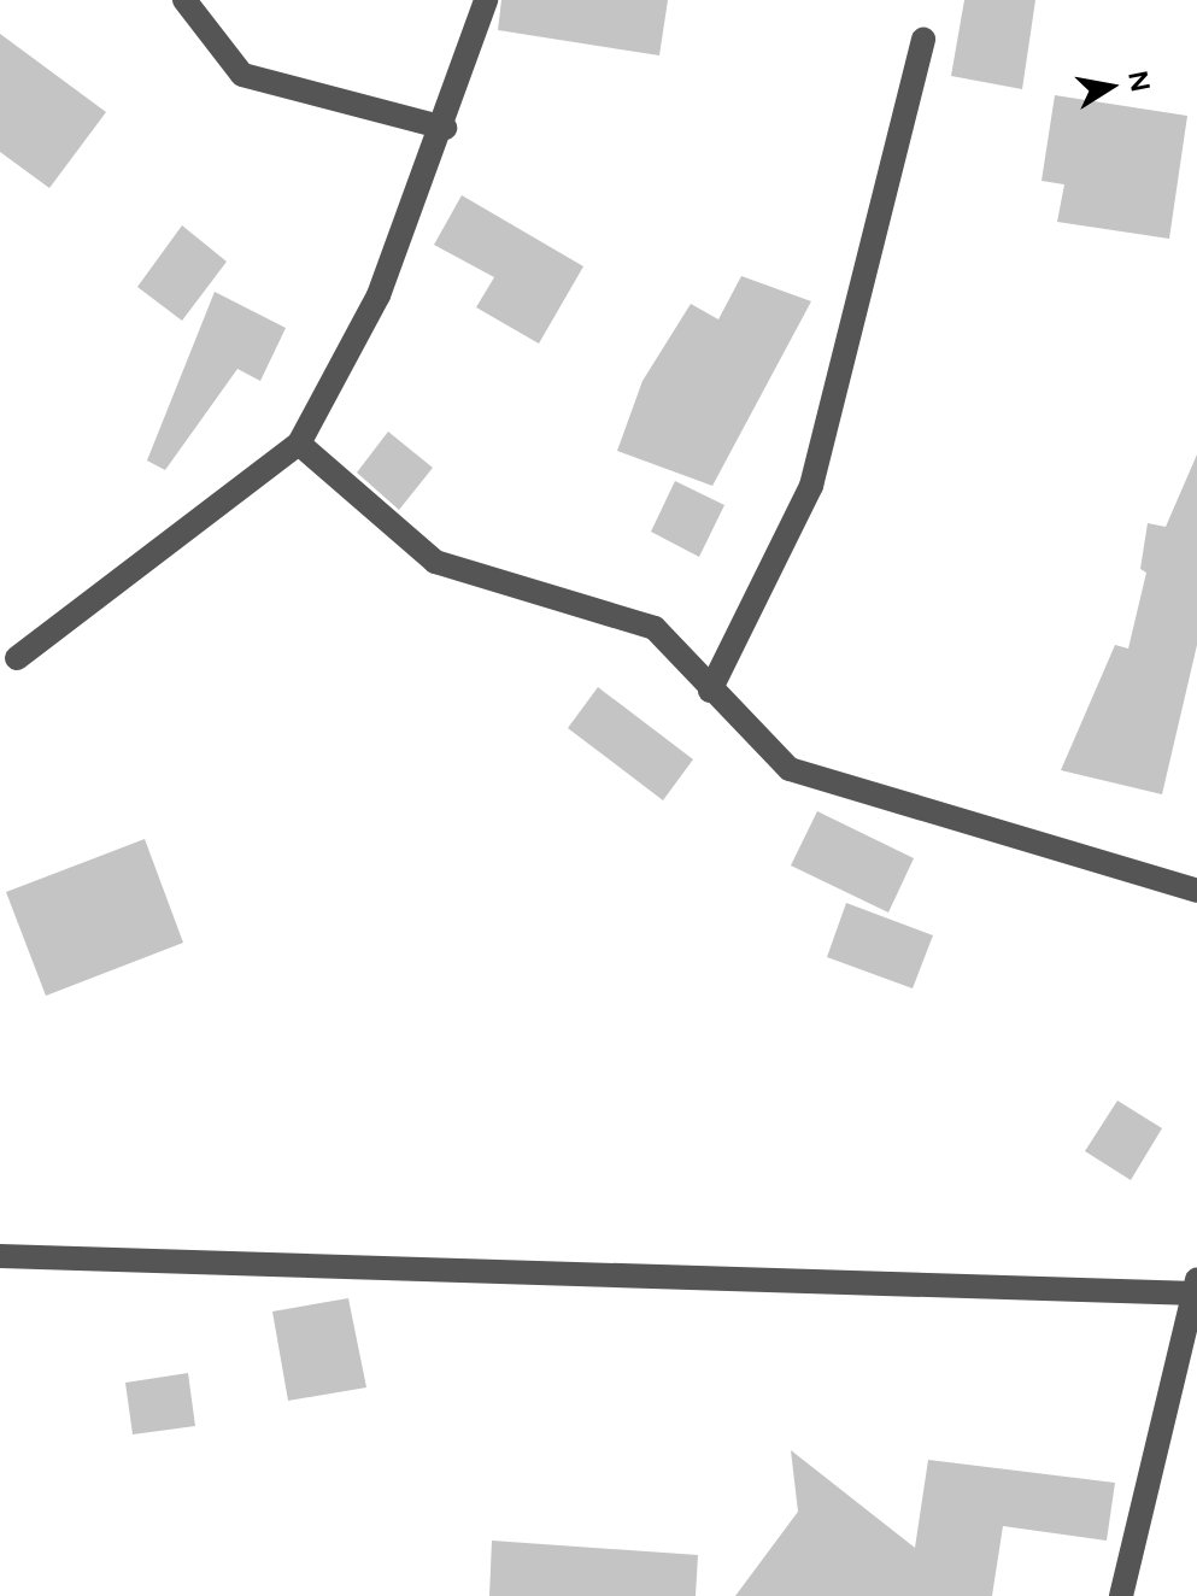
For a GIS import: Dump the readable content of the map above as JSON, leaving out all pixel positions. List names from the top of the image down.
{
  "north": "right"
}
